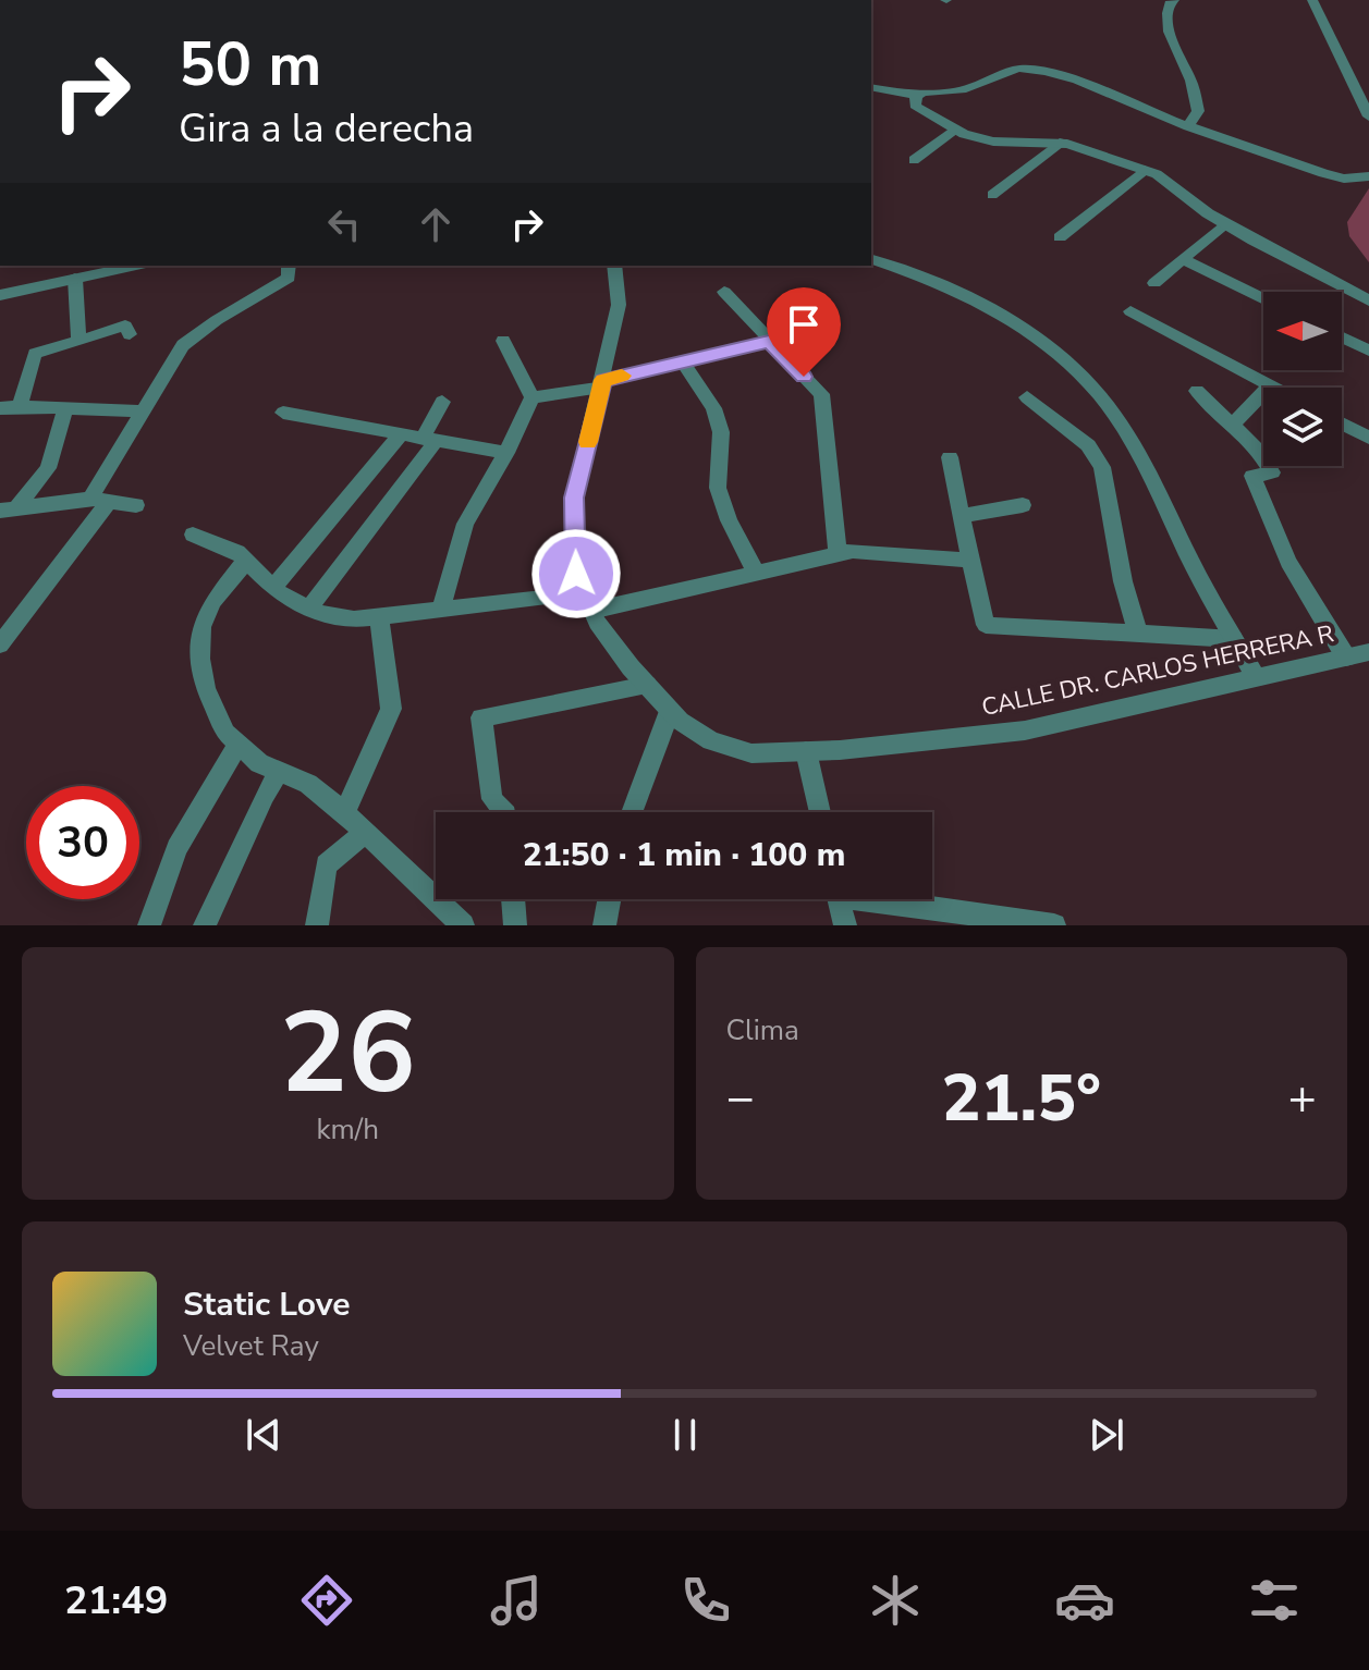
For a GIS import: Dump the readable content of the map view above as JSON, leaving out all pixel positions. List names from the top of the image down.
{
  "streets": {
    "street": ["CALLE DR. CARLOS HERRERA R"]
  },
  "north": "left",
  "page": {
    "turn": ["50 m", "Gira a la derecha"],
    "limit": "30",
    "trip": "21:50 · 1 min · 100 m",
    "tile": [
      ["26", "km/h"],
      "Clima"
    ],
    "heat": ["−", "21.5°", "+"],
    "song": ["Static Love", "Velvet Ray"],
    "tabs": "21:49"
  }
}
